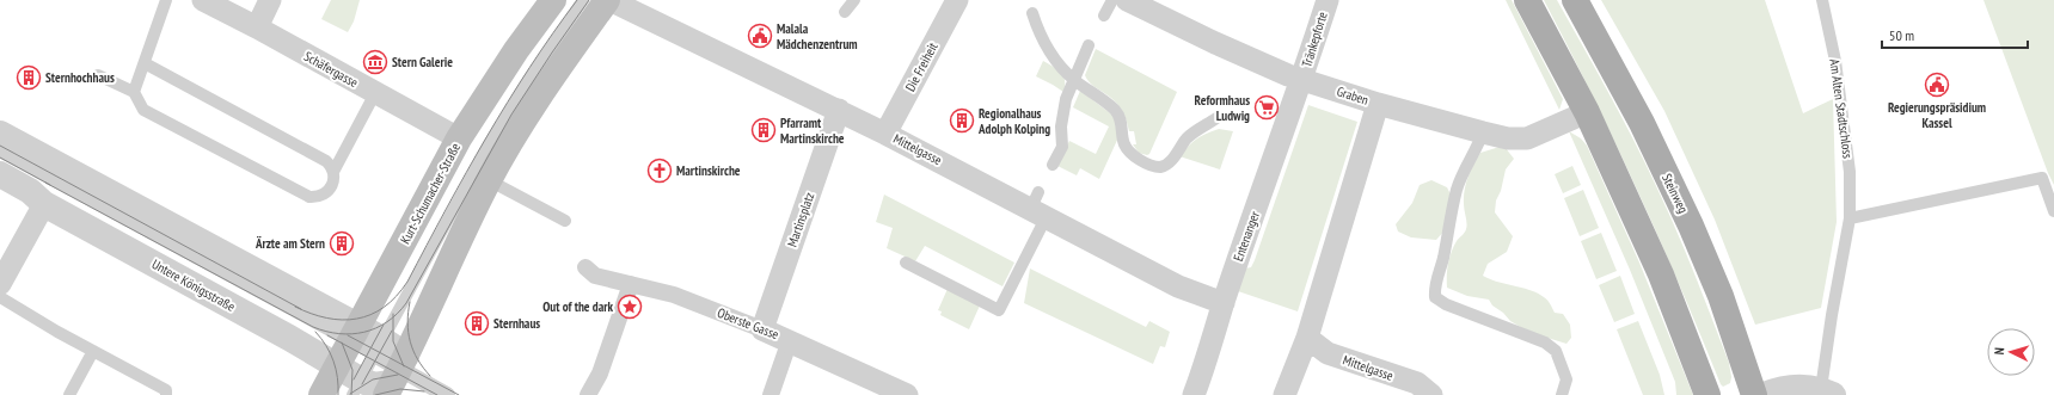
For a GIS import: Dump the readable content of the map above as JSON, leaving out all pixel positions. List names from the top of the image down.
{
  "streets": {
    "main road": ["Kurt-Schumacher-Straße", "Steinweg"],
    "street": [
      "Tränkepforte",
      "Die Freiheit",
      "Schäfergasse",
      "Graben",
      "Mittelgasse",
      "Martinsplatz",
      "Entenanger",
      "Untere Königsstraße",
      "Oberste Gasse"
    ],
    "lane": ["Am Alten Stadtschloss"]
  },
  "crossings": [
    ["Tränkepforte", "Graben"],
    ["Tränkepforte", "Entenanger"],
    ["Die Freiheit", "Mittelgasse"],
    ["Schäfergasse", "Kurt-Schumacher-Straße"],
    ["Graben", "Entenanger"],
    ["Mittelgasse", "Martinsplatz"],
    ["Mittelgasse", "Entenanger"],
    ["Kurt-Schumacher-Straße", "Untere Königsstraße"],
    ["Martinsplatz", "Oberste Gasse"]
  ],
  "places": {
    "public building": ["Malala Mädchenzentrum", "Regierungspräsidium Kassel"],
    "museum": ["Stern Galerie"],
    "building": [
      "Sternhochhaus",
      "Regionalhaus Adolph Kolping",
      "Pfarramt Martinskirche",
      "Ärzte am Stern",
      "Sternhaus"
    ],
    "supermarket": ["Reformhaus Ludwig"],
    "church": ["Martinskirche"],
    "place": ["Out of the dark"]
  },
  "scale_bar": "50 m",
  "north": "left"
}
